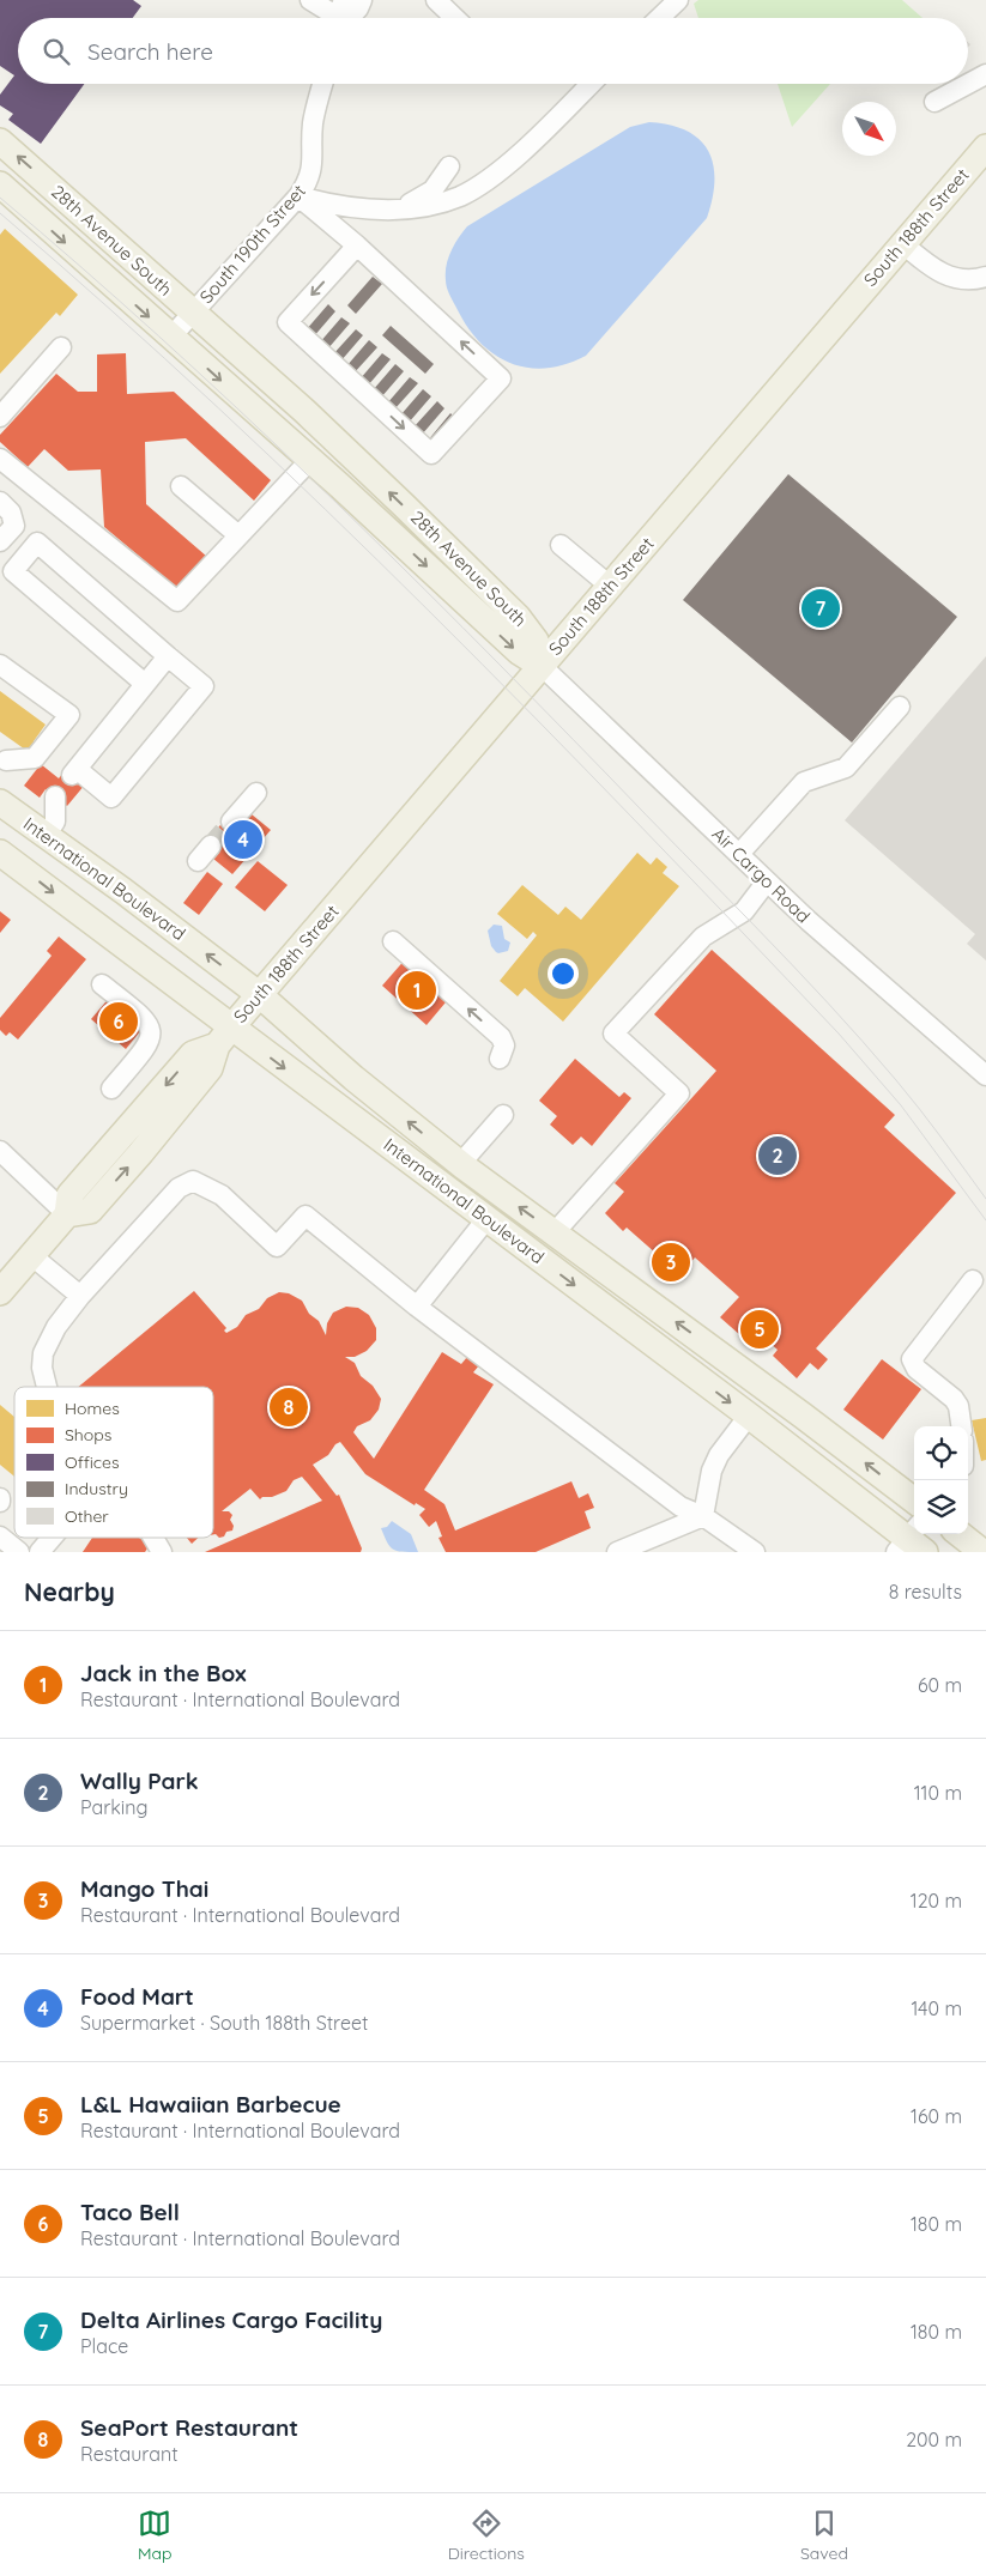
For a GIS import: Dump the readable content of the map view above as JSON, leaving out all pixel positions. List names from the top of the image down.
{
  "streets": {
    "main road": ["South 188th Street", "28th Avenue South", "International Boulevard"],
    "street": ["South 190th Street", "Air Cargo Road"]
  },
  "crossings": [
    ["South 188th Street", "28th Avenue South"],
    ["South 188th Street", "Air Cargo Road"],
    ["South 188th Street", "International Boulevard"],
    ["28th Avenue South", "South 190th Street"],
    ["28th Avenue South", "Air Cargo Road"]
  ],
  "legend": [
    "Homes",
    "Shops",
    "Offices",
    "Industry",
    "Other"
  ],
  "north": "bottom right",
  "page": {
    "search": "Search here",
    "pins": [
      "7",
      "4",
      "1",
      "6",
      "2",
      "3",
      "5",
      "8"
    ],
    "heading": ["Nearby", "8 results"],
    "list": [
      {
        "mark": "1",
        "name": "Jack in the Box",
        "note": "Restaurant · International Boulevard",
        "value": "60 m"
      },
      {
        "mark": "2",
        "name": "Wally Park",
        "note": "Parking",
        "value": "110 m"
      },
      {
        "mark": "3",
        "name": "Mango Thai",
        "note": "Restaurant · International Boulevard",
        "value": "120 m"
      },
      {
        "mark": "4",
        "name": "Food Mart",
        "note": "Supermarket · South 188th Street",
        "value": "140 m"
      },
      {
        "mark": "5",
        "name": "L&L Hawaiian Barbecue",
        "note": "Restaurant · International Boulevard",
        "value": "160 m"
      },
      {
        "mark": "6",
        "name": "Taco Bell",
        "note": "Restaurant · International Boulevard",
        "value": "180 m"
      },
      {
        "mark": "7",
        "name": "Delta Airlines Cargo Facility",
        "note": "Place",
        "value": "180 m"
      },
      {
        "mark": "8",
        "name": "SeaPort Restaurant",
        "note": "Restaurant",
        "value": "200 m"
      }
    ],
    "nav": ["Map", "Directions", "Saved"]
  }
}
